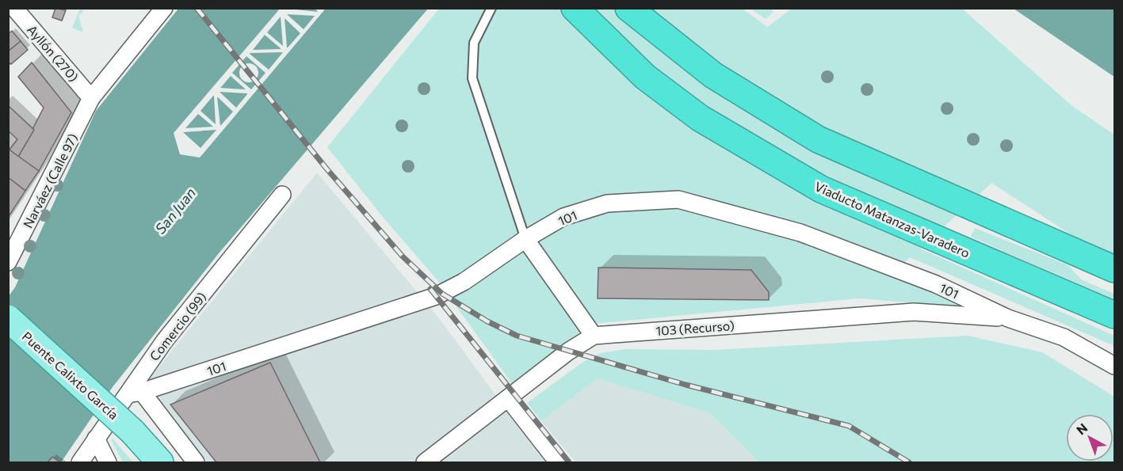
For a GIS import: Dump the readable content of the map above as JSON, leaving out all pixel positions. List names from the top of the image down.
{
  "streets": {
    "highway": ["Viaducto Matanzas-Varadero"],
    "main road": ["Puente Calixto García"],
    "street": [
      "Ayllón (270)",
      "Narváez (Calle 97)",
      "101",
      "Comercio (99)",
      "103 (Recurso)"
    ]
  },
  "crossings": [
    ["Ayllón (270)", "Narváez (Calle 97)"],
    ["101", "Comercio (99)"],
    ["101", "103 (Recurso)"]
  ],
  "water": ["San Juan"],
  "north": "top left"
}
